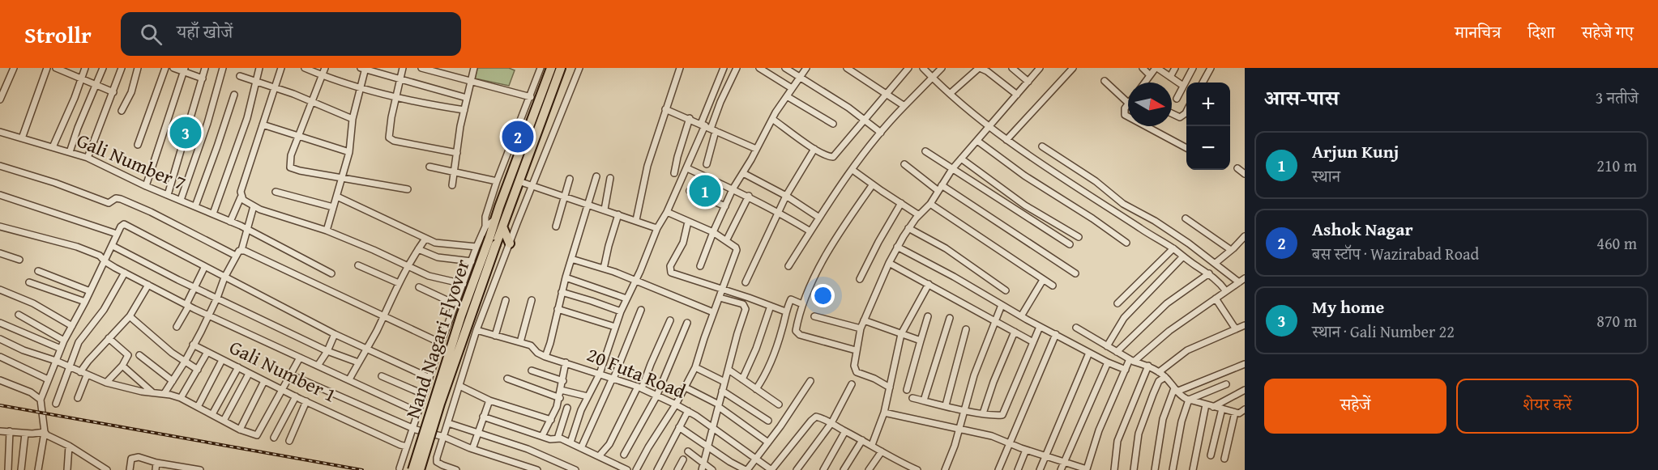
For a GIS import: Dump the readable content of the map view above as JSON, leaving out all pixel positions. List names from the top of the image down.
{
  "streets": {
    "highway": ["Nand Nagari Flyover"],
    "street": ["Gali Number 7", "Gali Number 1", "20 Futa Road"]
  },
  "north": "right",
  "page": {
    "header": "Strollr",
    "search": "यहाँ खोजें",
    "nav": ["मानचित्र", "दिशा", "सहेजे गए"],
    "heading": ["आस-पास", "3 नतीजे"],
    "map_buttons": ["+", "−"],
    "pins": ["3", "2", "1"],
    "list": [
      {
        "mark": "1",
        "name": "Arjun Kunj",
        "note": "स्थान",
        "value": "210 m"
      },
      {
        "mark": "2",
        "name": "Ashok Nagar",
        "note": "बस स्टॉप · Wazirabad Road",
        "value": "460 m"
      },
      {
        "mark": "3",
        "name": "My home",
        "note": "स्थान · Gali Number 22",
        "value": "870 m"
      }
    ],
    "buttons": ["सहेजें", "शेयर करें"]
  }
}
